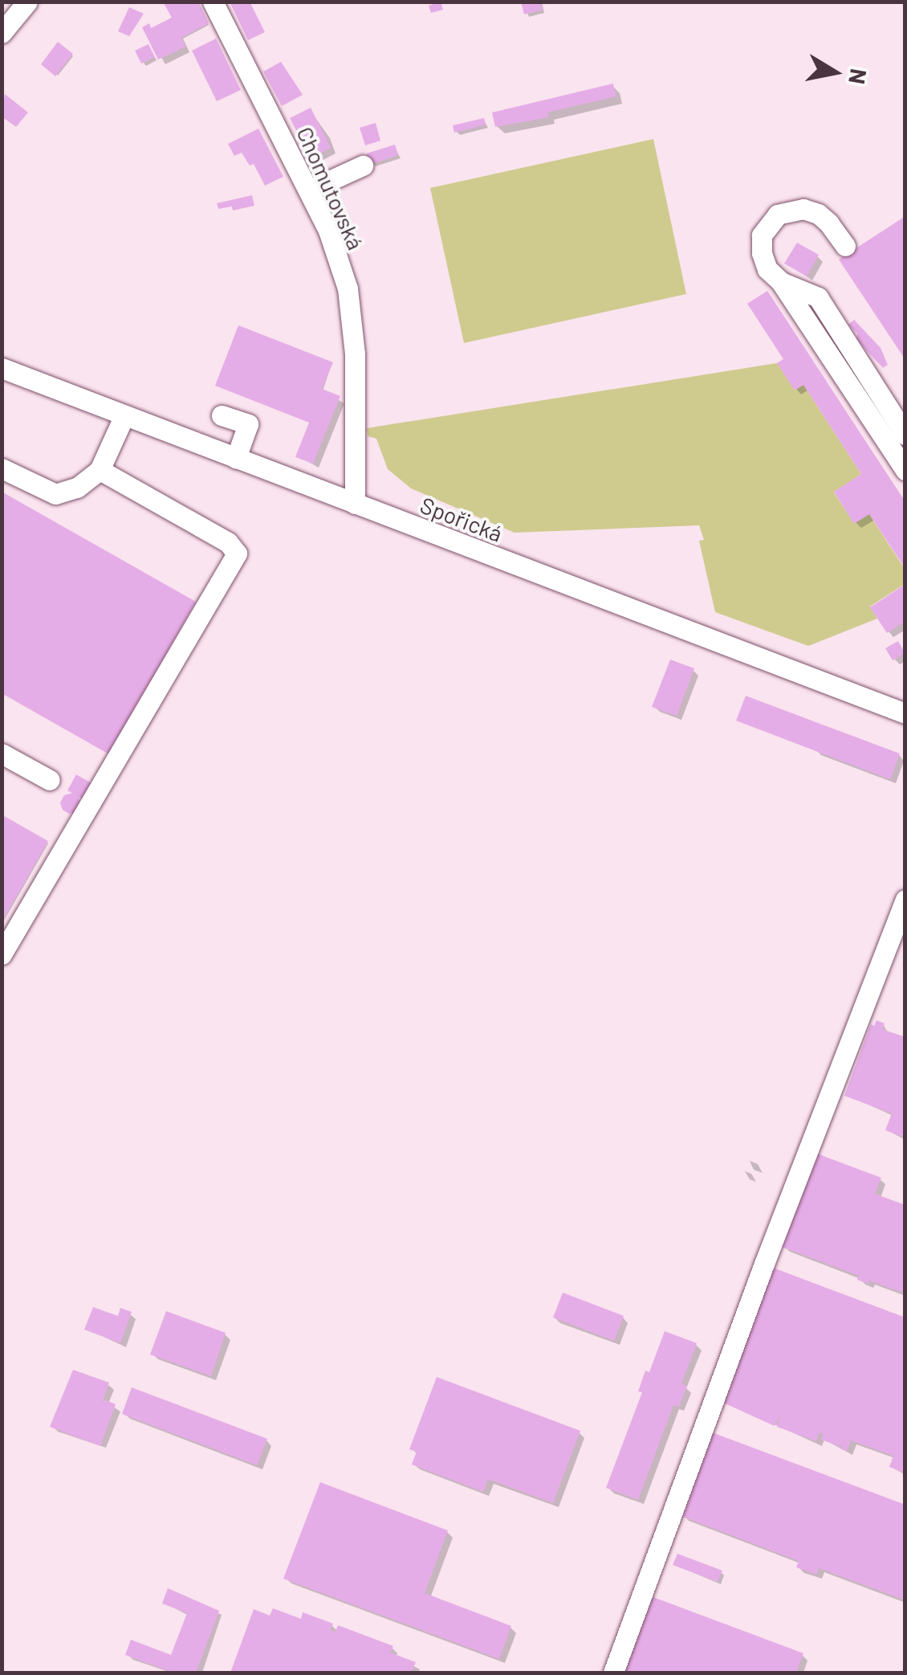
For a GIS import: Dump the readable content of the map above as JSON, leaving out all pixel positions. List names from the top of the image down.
{
  "streets": {
    "street": ["Chomutovská", "Spořická"]
  },
  "crossings": [
    ["Chomutovská", "Spořická"]
  ],
  "north": "right"
}
